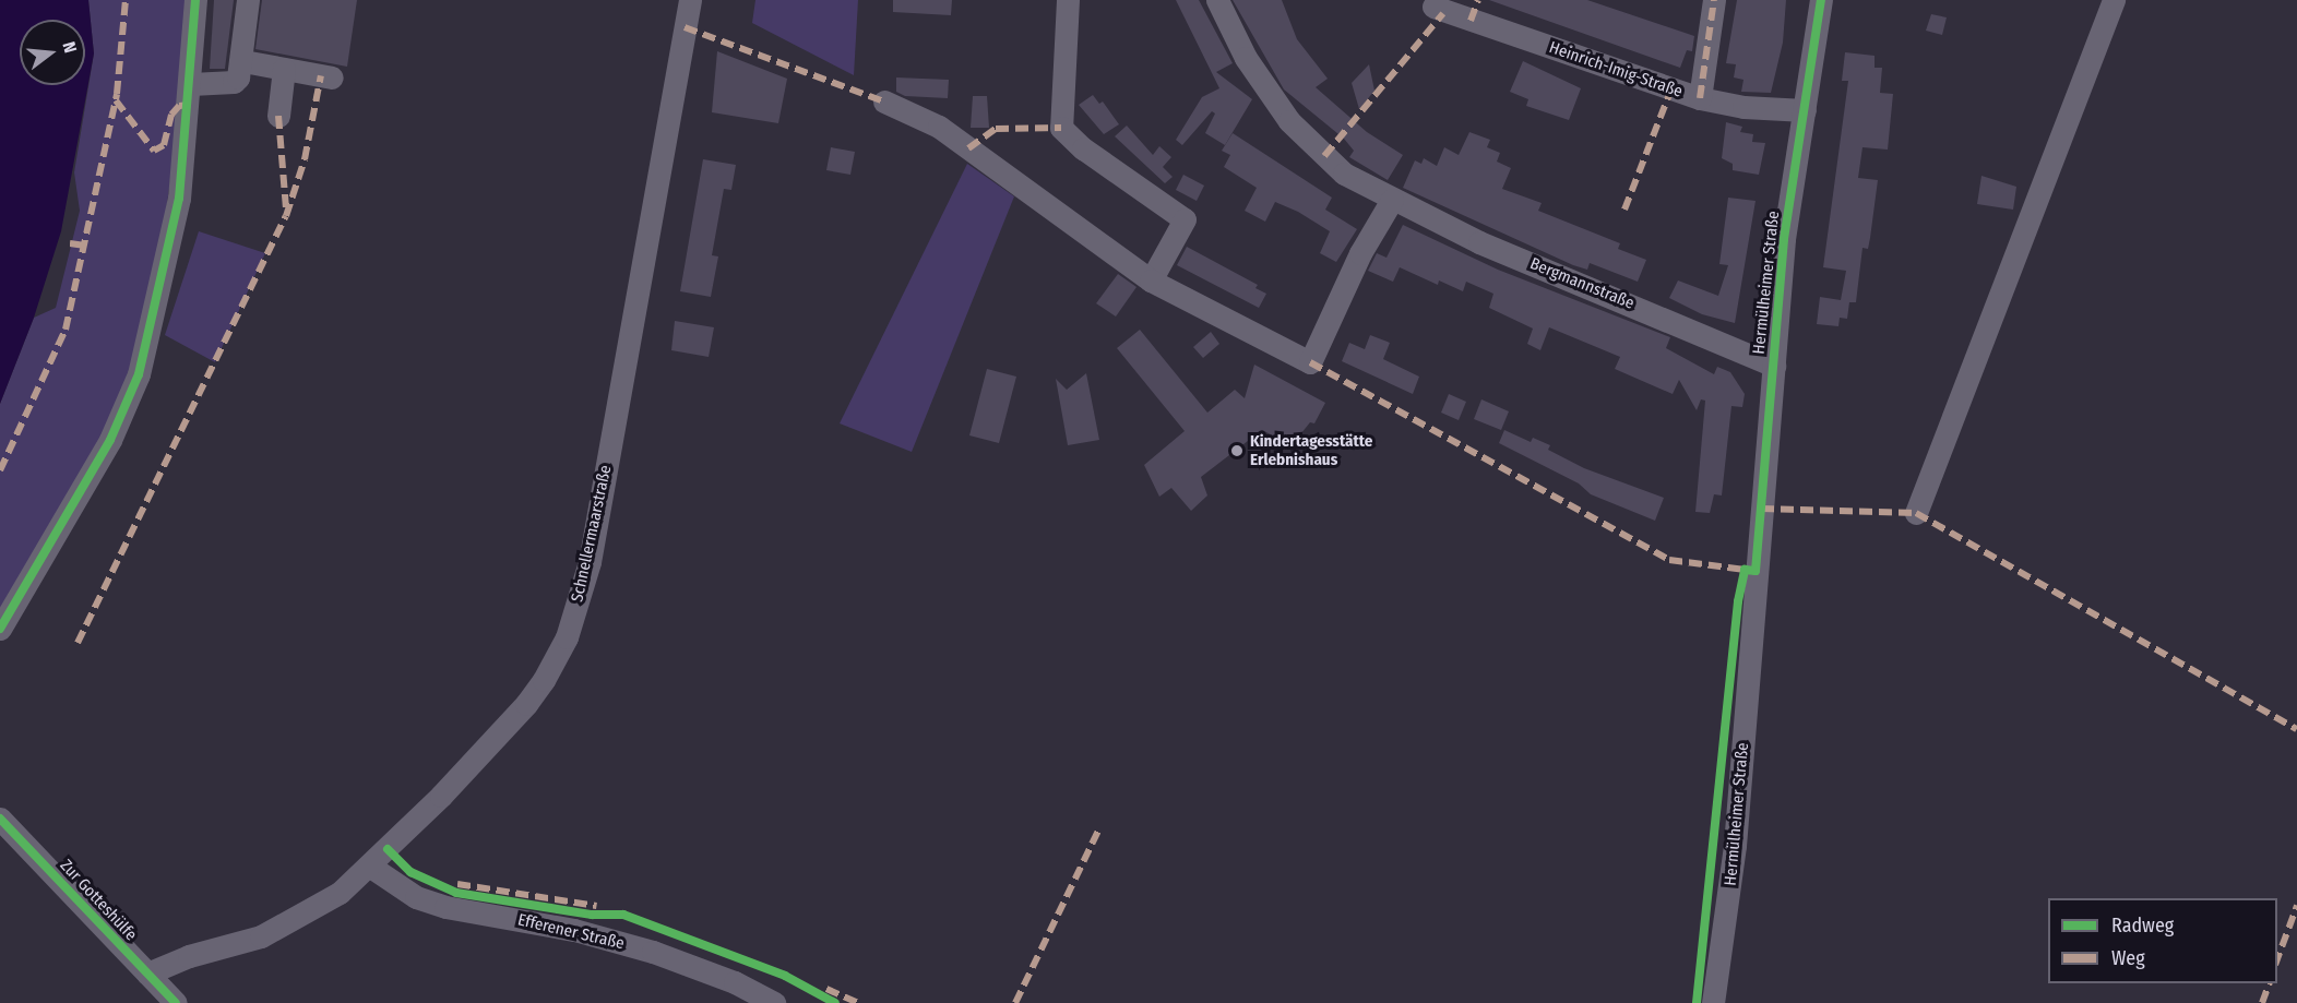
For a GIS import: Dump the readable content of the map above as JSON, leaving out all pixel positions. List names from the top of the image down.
{
  "streets": {
    "street": [
      "Heinrich-Imig-Straße",
      "Hermülheimer Straße",
      "Bergmannstraße",
      "Schnellermaarstraße",
      "Zur Gotteshülfe",
      "Efferener Straße"
    ]
  },
  "crossings": [
    ["Heinrich-Imig-Straße", "Hermülheimer Straße"],
    ["Hermülheimer Straße", "Bergmannstraße"],
    ["Schnellermaarstraße", "Zur Gotteshülfe"],
    ["Schnellermaarstraße", "Efferener Straße"]
  ],
  "places": ["Kindertagesstätte Erlebnishaus"],
  "legend": ["Radweg", "Weg"],
  "north": "right"
}
